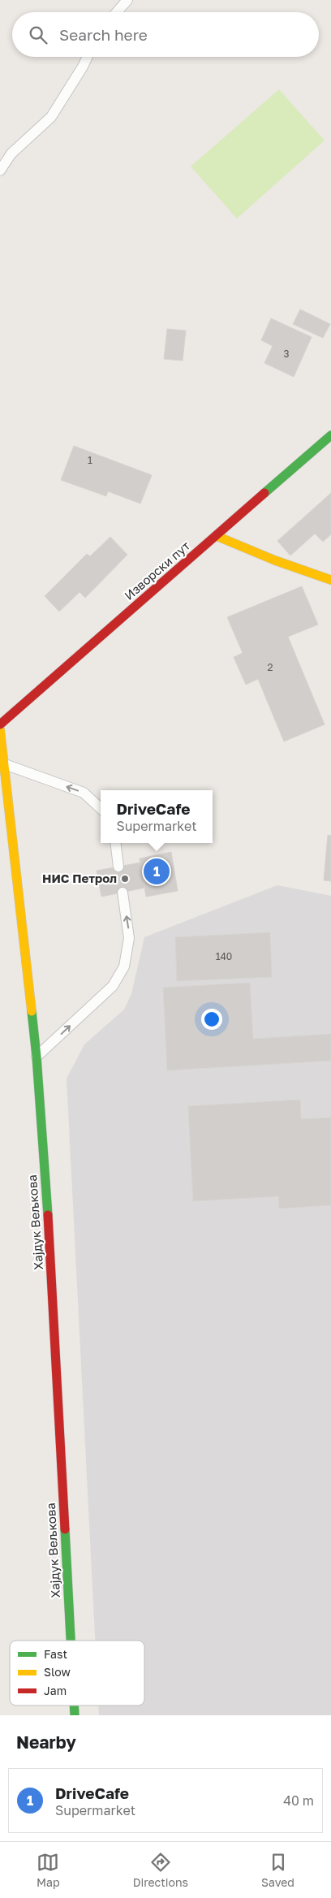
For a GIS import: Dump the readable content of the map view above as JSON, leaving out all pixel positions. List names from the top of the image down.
{
  "streets": {
    "street": ["Изворски пут", "Хајдук Вељкова"]
  },
  "places": ["НИС Петрол"],
  "house_numbers": [
    "3",
    "1",
    "2",
    "140"
  ],
  "legend": ["Fast", "Slow", "Jam"],
  "page": {
    "search": "Search here",
    "popup": ["DriveCafe", "Supermarket"],
    "pins": "1",
    "heading": "Nearby",
    "list": [
      {
        "mark": "1",
        "name": "DriveCafe",
        "note": "Supermarket",
        "value": "40 m"
      }
    ],
    "nav": ["Map", "Directions", "Saved"]
  }
}
